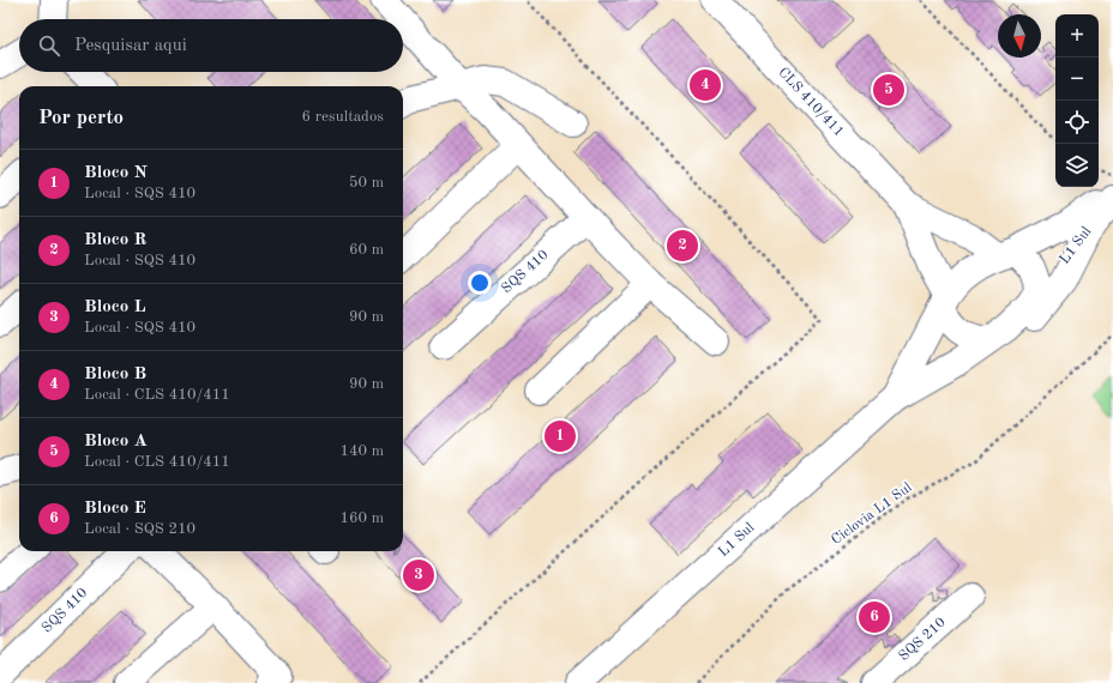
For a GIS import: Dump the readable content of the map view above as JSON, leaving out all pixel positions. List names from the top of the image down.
{
  "streets": {
    "street": [
      "CLS 410/411",
      "L1 Sul",
      "SQS 410",
      "SQS 210"
    ],
    "path": ["Ciclovia L1 Sul"]
  },
  "crossings": [
    ["CLS 410/411", "L1 Sul"]
  ],
  "north": "bottom",
  "page": {
    "map_buttons": ["+", "−"],
    "search": "Pesquisar aqui",
    "pins": [
      "4",
      "5",
      "2",
      "1",
      "3",
      "6"
    ],
    "heading": ["Por perto", "6 resultados"],
    "list": [
      {
        "mark": "1",
        "name": "Bloco N",
        "note": "Local · SQS 410",
        "value": "50 m"
      },
      {
        "mark": "2",
        "name": "Bloco R",
        "note": "Local · SQS 410",
        "value": "60 m"
      },
      {
        "mark": "3",
        "name": "Bloco L",
        "note": "Local · SQS 410",
        "value": "90 m"
      },
      {
        "mark": "4",
        "name": "Bloco B",
        "note": "Local · CLS 410/411",
        "value": "90 m"
      },
      {
        "mark": "5",
        "name": "Bloco A",
        "note": "Local · CLS 410/411",
        "value": "140 m"
      },
      {
        "mark": "6",
        "name": "Bloco E",
        "note": "Local · SQS 210",
        "value": "160 m"
      }
    ]
  }
}
